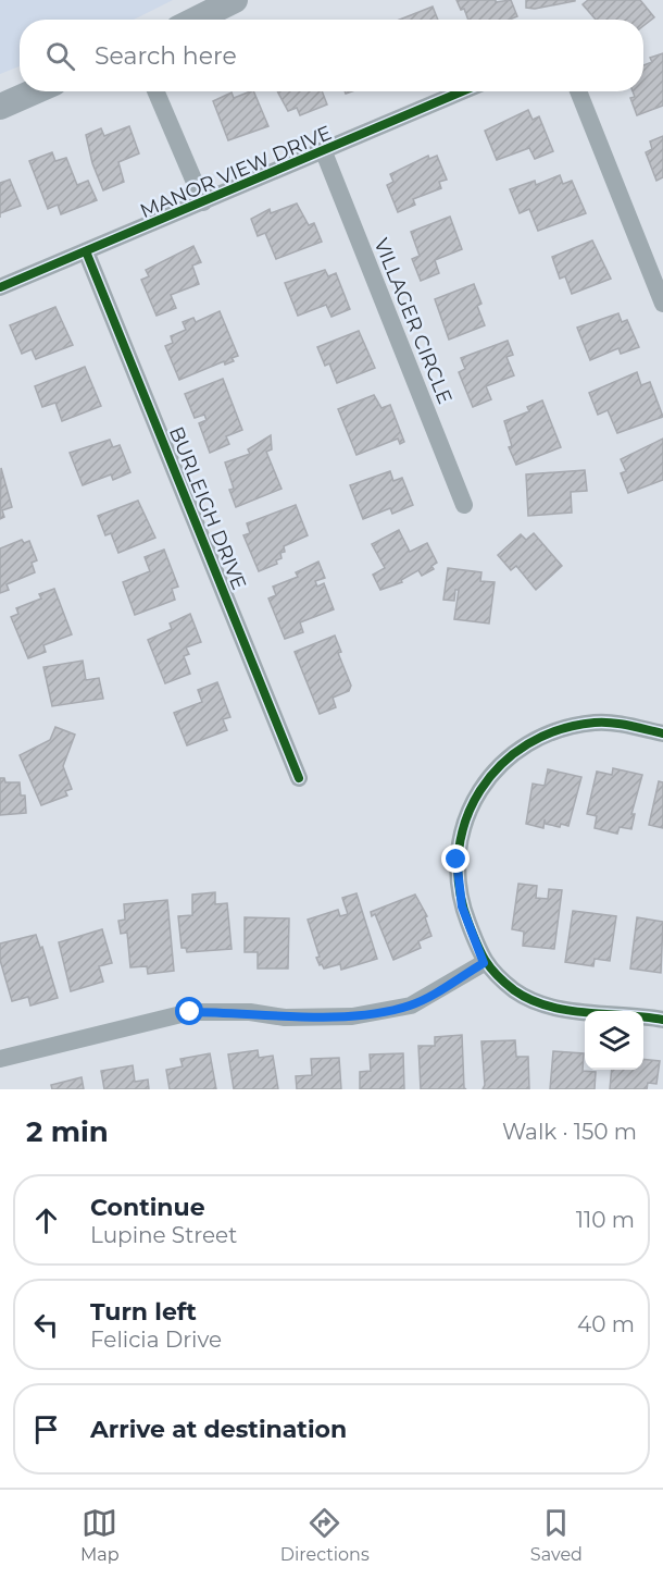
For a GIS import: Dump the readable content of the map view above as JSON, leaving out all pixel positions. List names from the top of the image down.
{
  "streets": {
    "street": ["MANOR VIEW DRIVE", "VILLAGER CIRCLE", "BURLEIGH DRIVE"]
  },
  "crossings": [
    ["MANOR VIEW DRIVE", "VILLAGER CIRCLE"],
    ["MANOR VIEW DRIVE", "BURLEIGH DRIVE"]
  ],
  "page": {
    "search": "Search here",
    "heading": ["2 min", "Walk · 150 m"],
    "list": [
      ["Continue", "Lupine Street", "110 m"],
      ["Turn left", "Felicia Drive", "40 m"],
      "Arrive at destination"
    ],
    "nav": ["Map", "Directions", "Saved"]
  }
}
